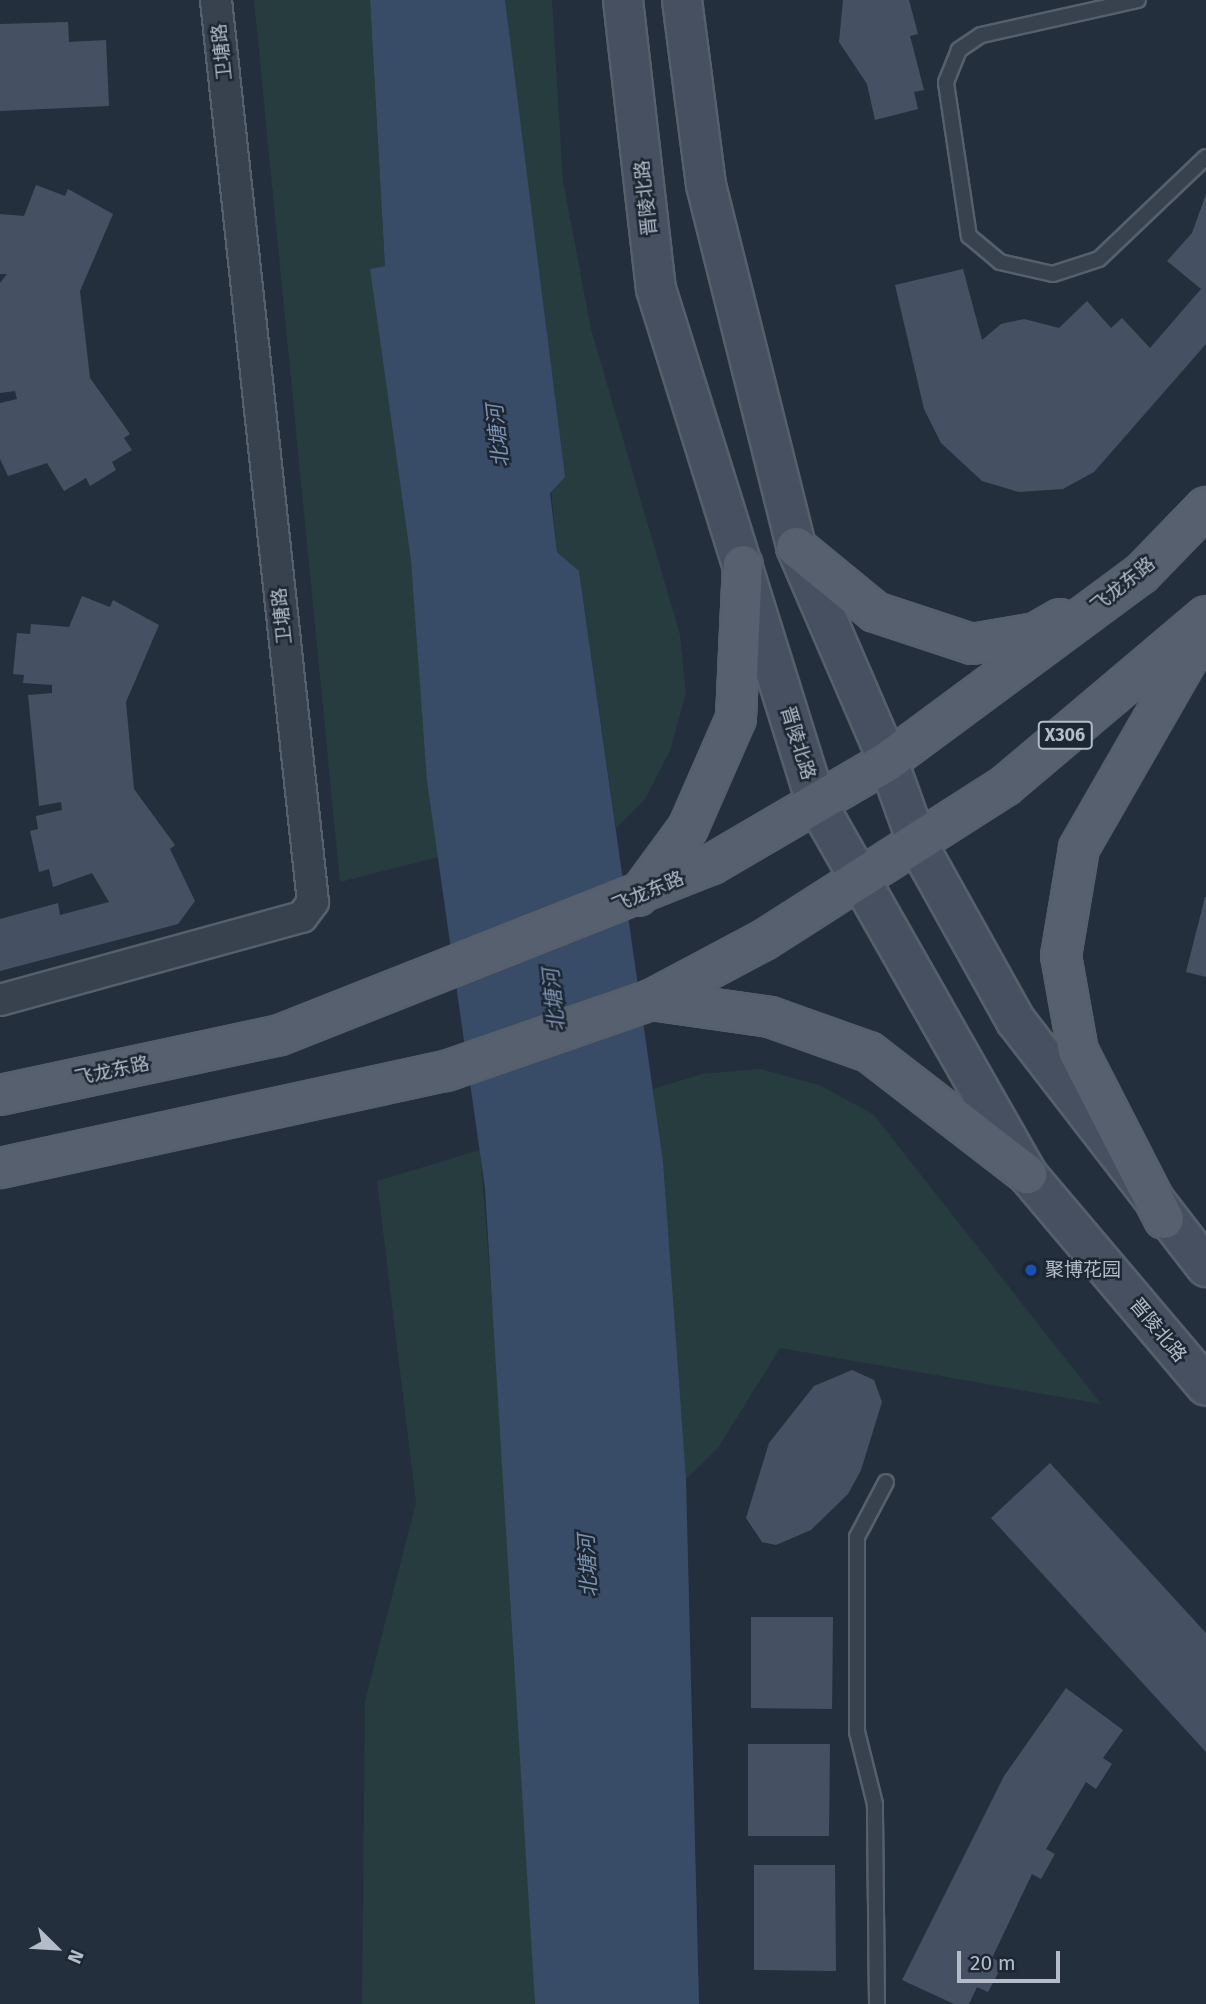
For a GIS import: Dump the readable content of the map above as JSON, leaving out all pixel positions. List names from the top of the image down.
{
  "streets": {
    "main road": ["晋陵北路", "飞龙东路", "X306"],
    "street": ["卫塘路"]
  },
  "crossings": [
    ["晋陵北路", "飞龙东路"]
  ],
  "water": ["北塘河"],
  "places": ["聚博花园"],
  "scale_bar": "20 m",
  "north": "bottom right"
}
